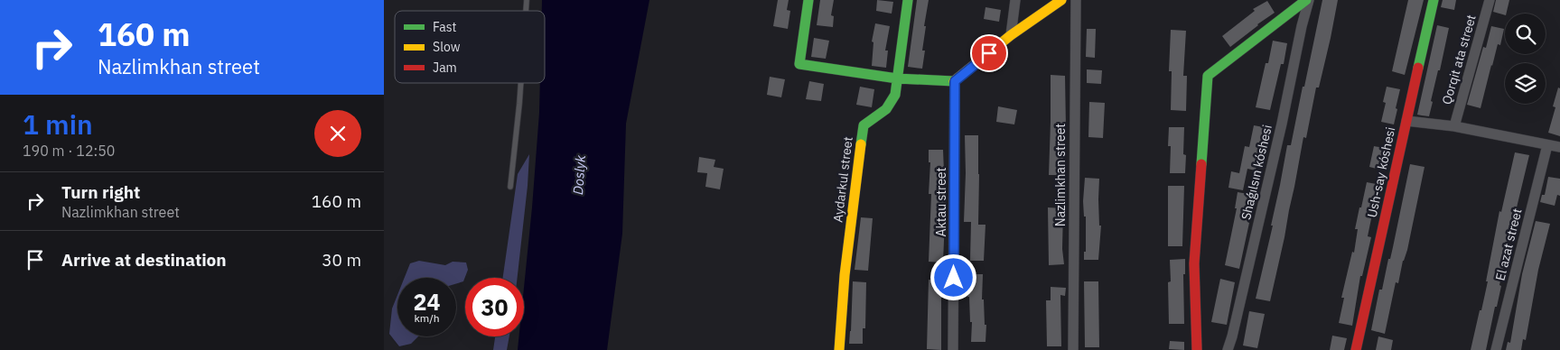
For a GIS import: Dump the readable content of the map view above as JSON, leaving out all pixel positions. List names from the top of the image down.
{
  "streets": {
    "street": [
      "Qorqit ata street",
      "Shaǵılsın kóshesi",
      "Ush-say kóshesi",
      "Nazlimkhan street",
      "Aydarkul street",
      "Aktau street",
      "El azat street"
    ]
  },
  "water": ["Doslyk"],
  "legend": ["Fast", "Slow", "Jam"],
  "page": {
    "turn": ["160 m", "Nazlimkhan street"],
    "heading": ["1 min", "190 m · 12:50"],
    "list": [
      {
        "name": "Turn right",
        "note": "Nazlimkhan street",
        "value": "160 m"
      },
      {
        "name": "Arrive at destination",
        "value": "30 m"
      }
    ],
    "speed": "24 km/h",
    "limit": "30"
  }
}
